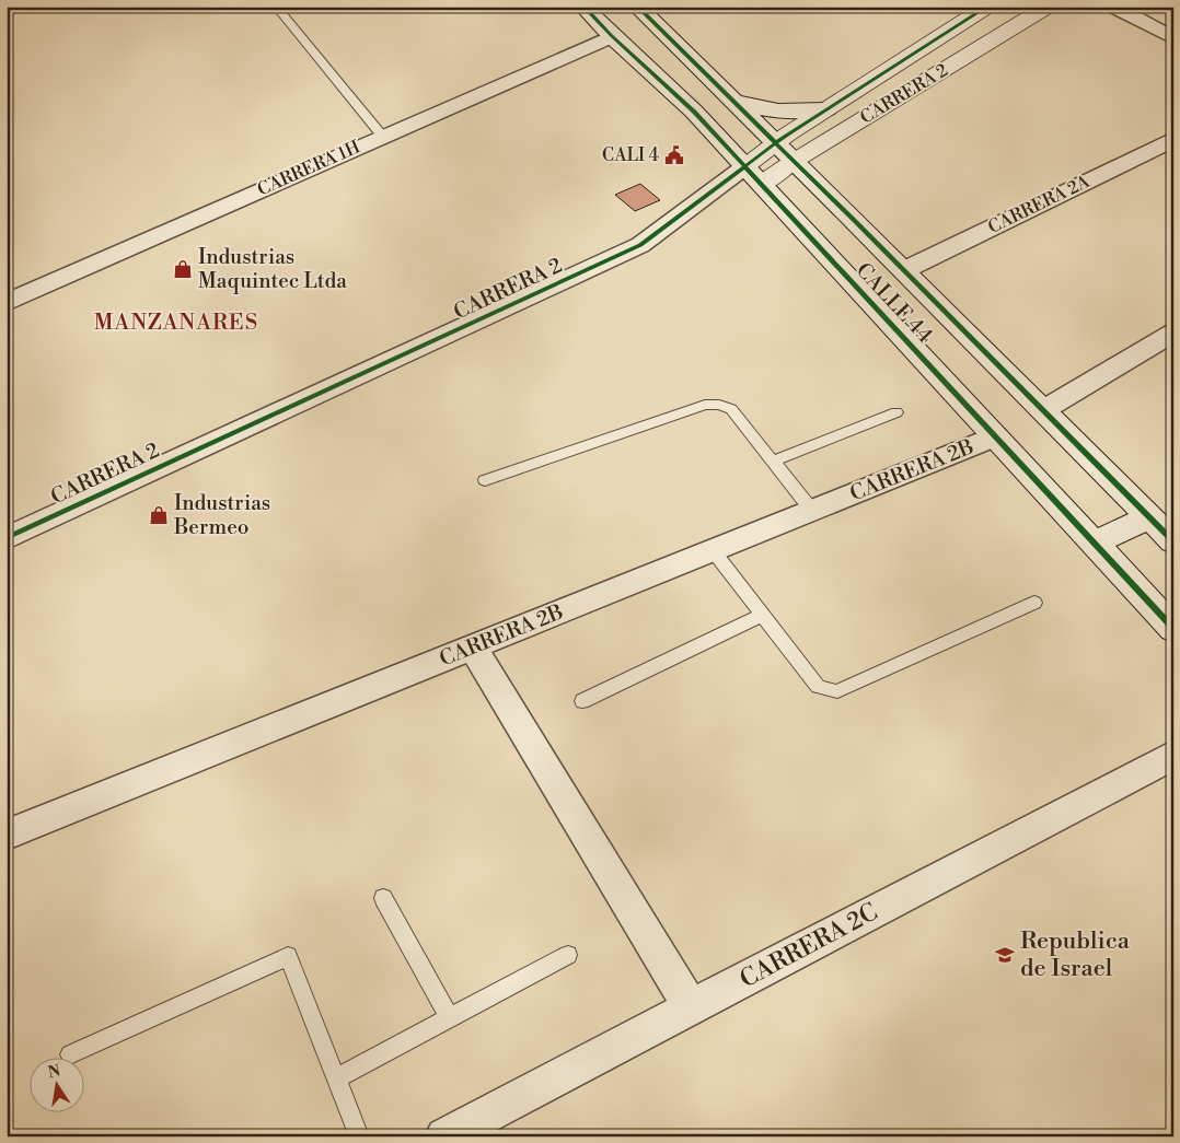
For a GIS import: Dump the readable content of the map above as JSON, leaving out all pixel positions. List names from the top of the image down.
{
  "streets": {
    "main road": ["CARRERA 2", "CALLE 44"],
    "street": [
      "CARRERA 1H",
      "CARRERA 2A",
      "CARRERA 2B",
      "CARRERA 2C"
    ]
  },
  "crossings": [
    ["CARRERA 2", "CALLE 44"],
    ["CARRERA 1H", "CALLE 44"],
    ["CARRERA 2A", "CALLE 44"],
    ["CALLE 44", "CARRERA 2B"]
  ],
  "districts": ["MANZANARES"],
  "places": {
    "public building": ["CALI 4"],
    "shop": ["Industrias Maquintec Ltda", "Industrias Bermeo"],
    "school or university": ["Republica de Israel"]
  },
  "north": "top"
}
